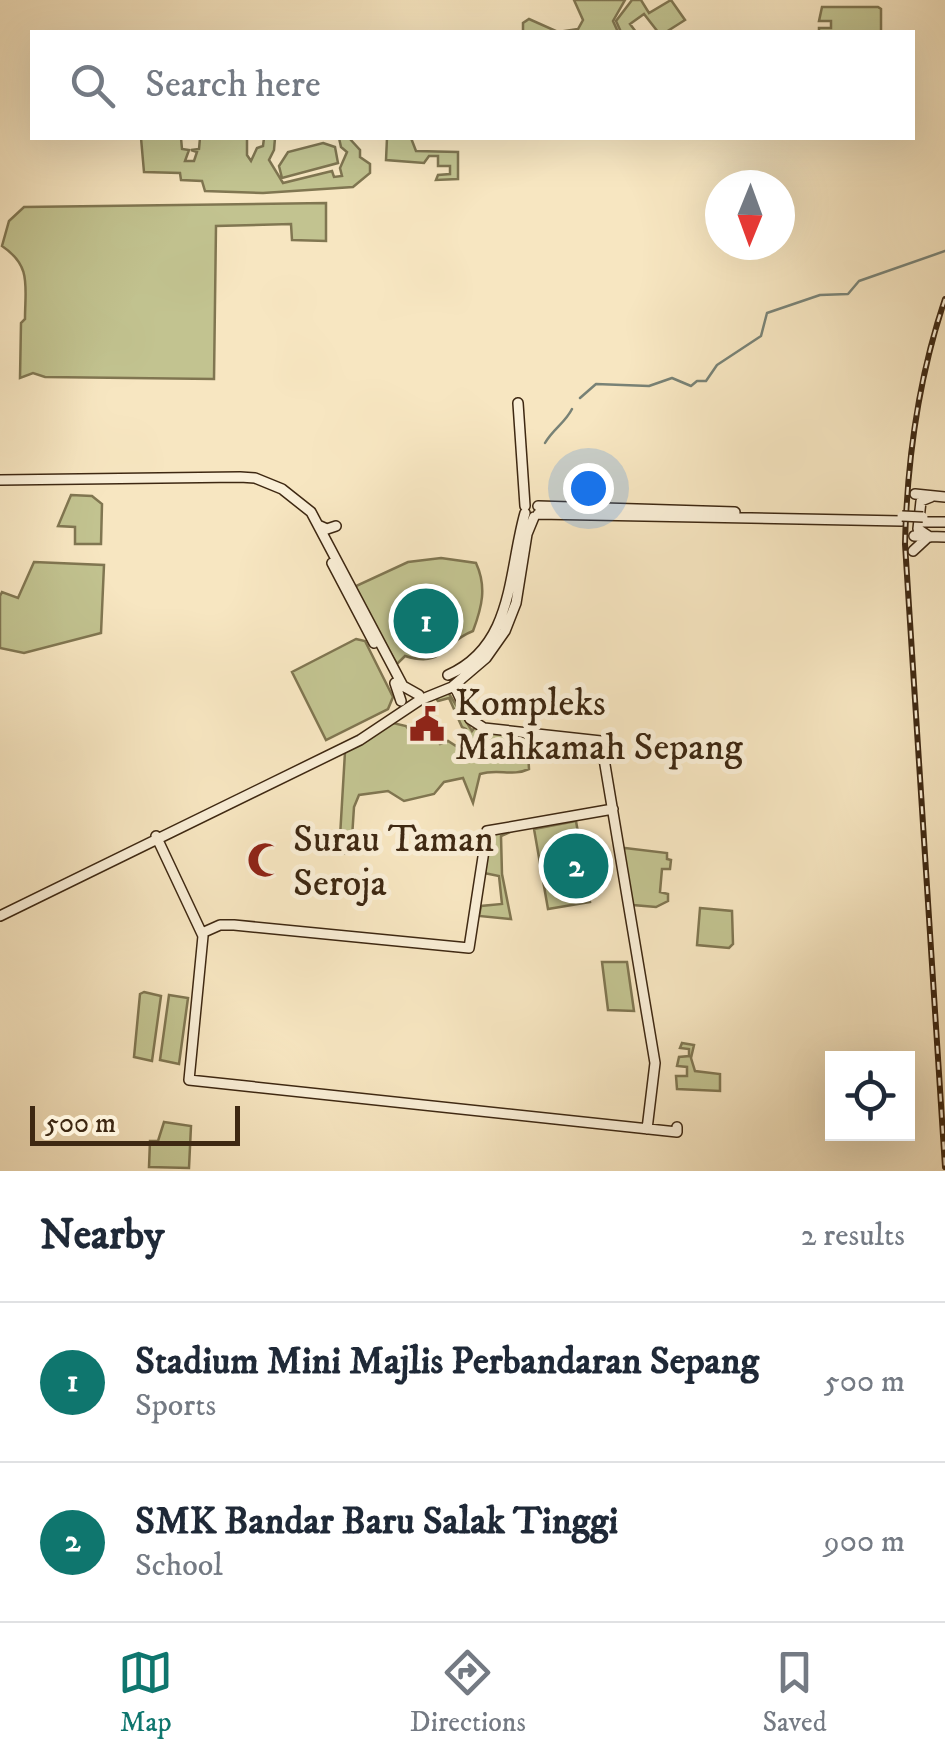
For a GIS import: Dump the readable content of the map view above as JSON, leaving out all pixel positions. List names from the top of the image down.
{
  "places": {
    "public building": ["Kompleks Mahkamah Sepang"],
    "mosque": ["Surau Taman Seroja"]
  },
  "scale_bar": "500 m",
  "north": "bottom",
  "page": {
    "search": "Search here",
    "pins": ["1", "2"],
    "scale": "500 m",
    "heading": ["Nearby", "2 results"],
    "list": [
      {
        "mark": "1",
        "name": "Stadium Mini Majlis Perbandaran Sepang",
        "note": "Sports",
        "value": "500 m"
      },
      {
        "mark": "2",
        "name": "SMK Bandar Baru Salak Tinggi",
        "note": "School",
        "value": "900 m"
      }
    ],
    "nav": ["Map", "Directions", "Saved"]
  }
}
